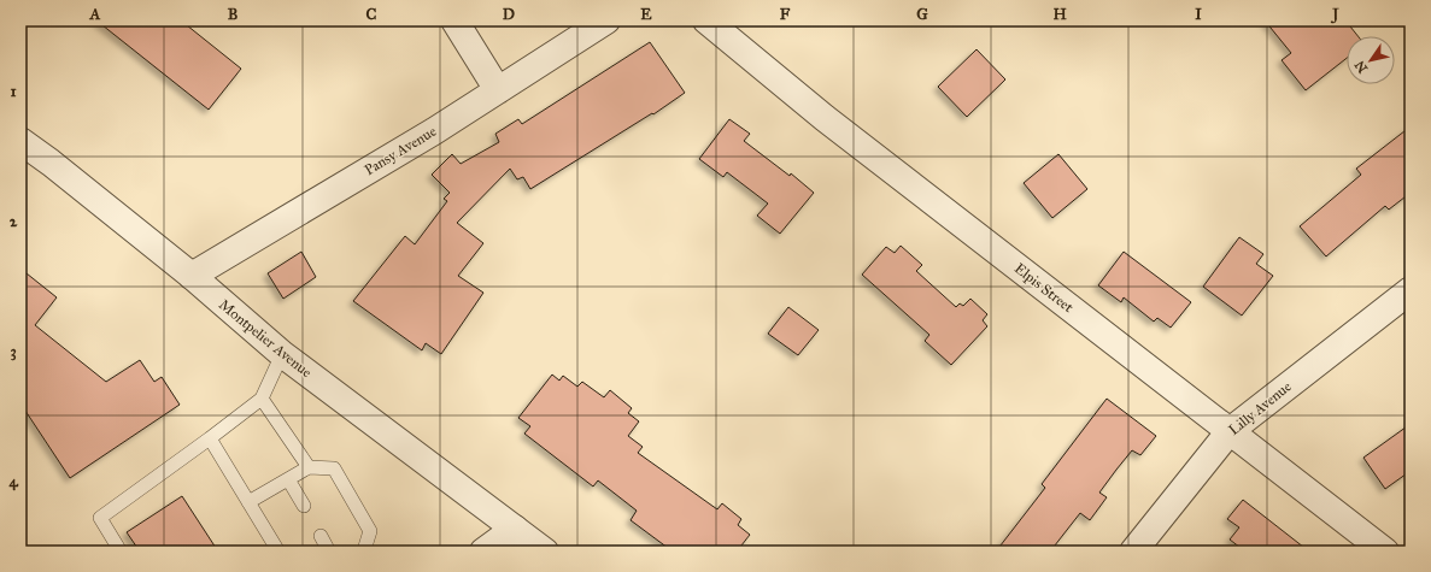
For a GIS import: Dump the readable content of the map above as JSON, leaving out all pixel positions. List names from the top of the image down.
{
  "streets": {
    "street": [
      "Pansy Avenue",
      "Elpis Street",
      "Montpelier Avenue",
      "Lilly Avenue"
    ]
  },
  "crossings": [
    ["Pansy Avenue", "Montpelier Avenue"],
    ["Elpis Street", "Lilly Avenue"]
  ],
  "north": "bottom left",
  "grid": {
    "columns": [
      "A",
      "B",
      "C",
      "D",
      "E",
      "F",
      "G",
      "H",
      "I",
      "J"
    ],
    "rows": [
      "1",
      "2",
      "3",
      "4"
    ]
  }
}
